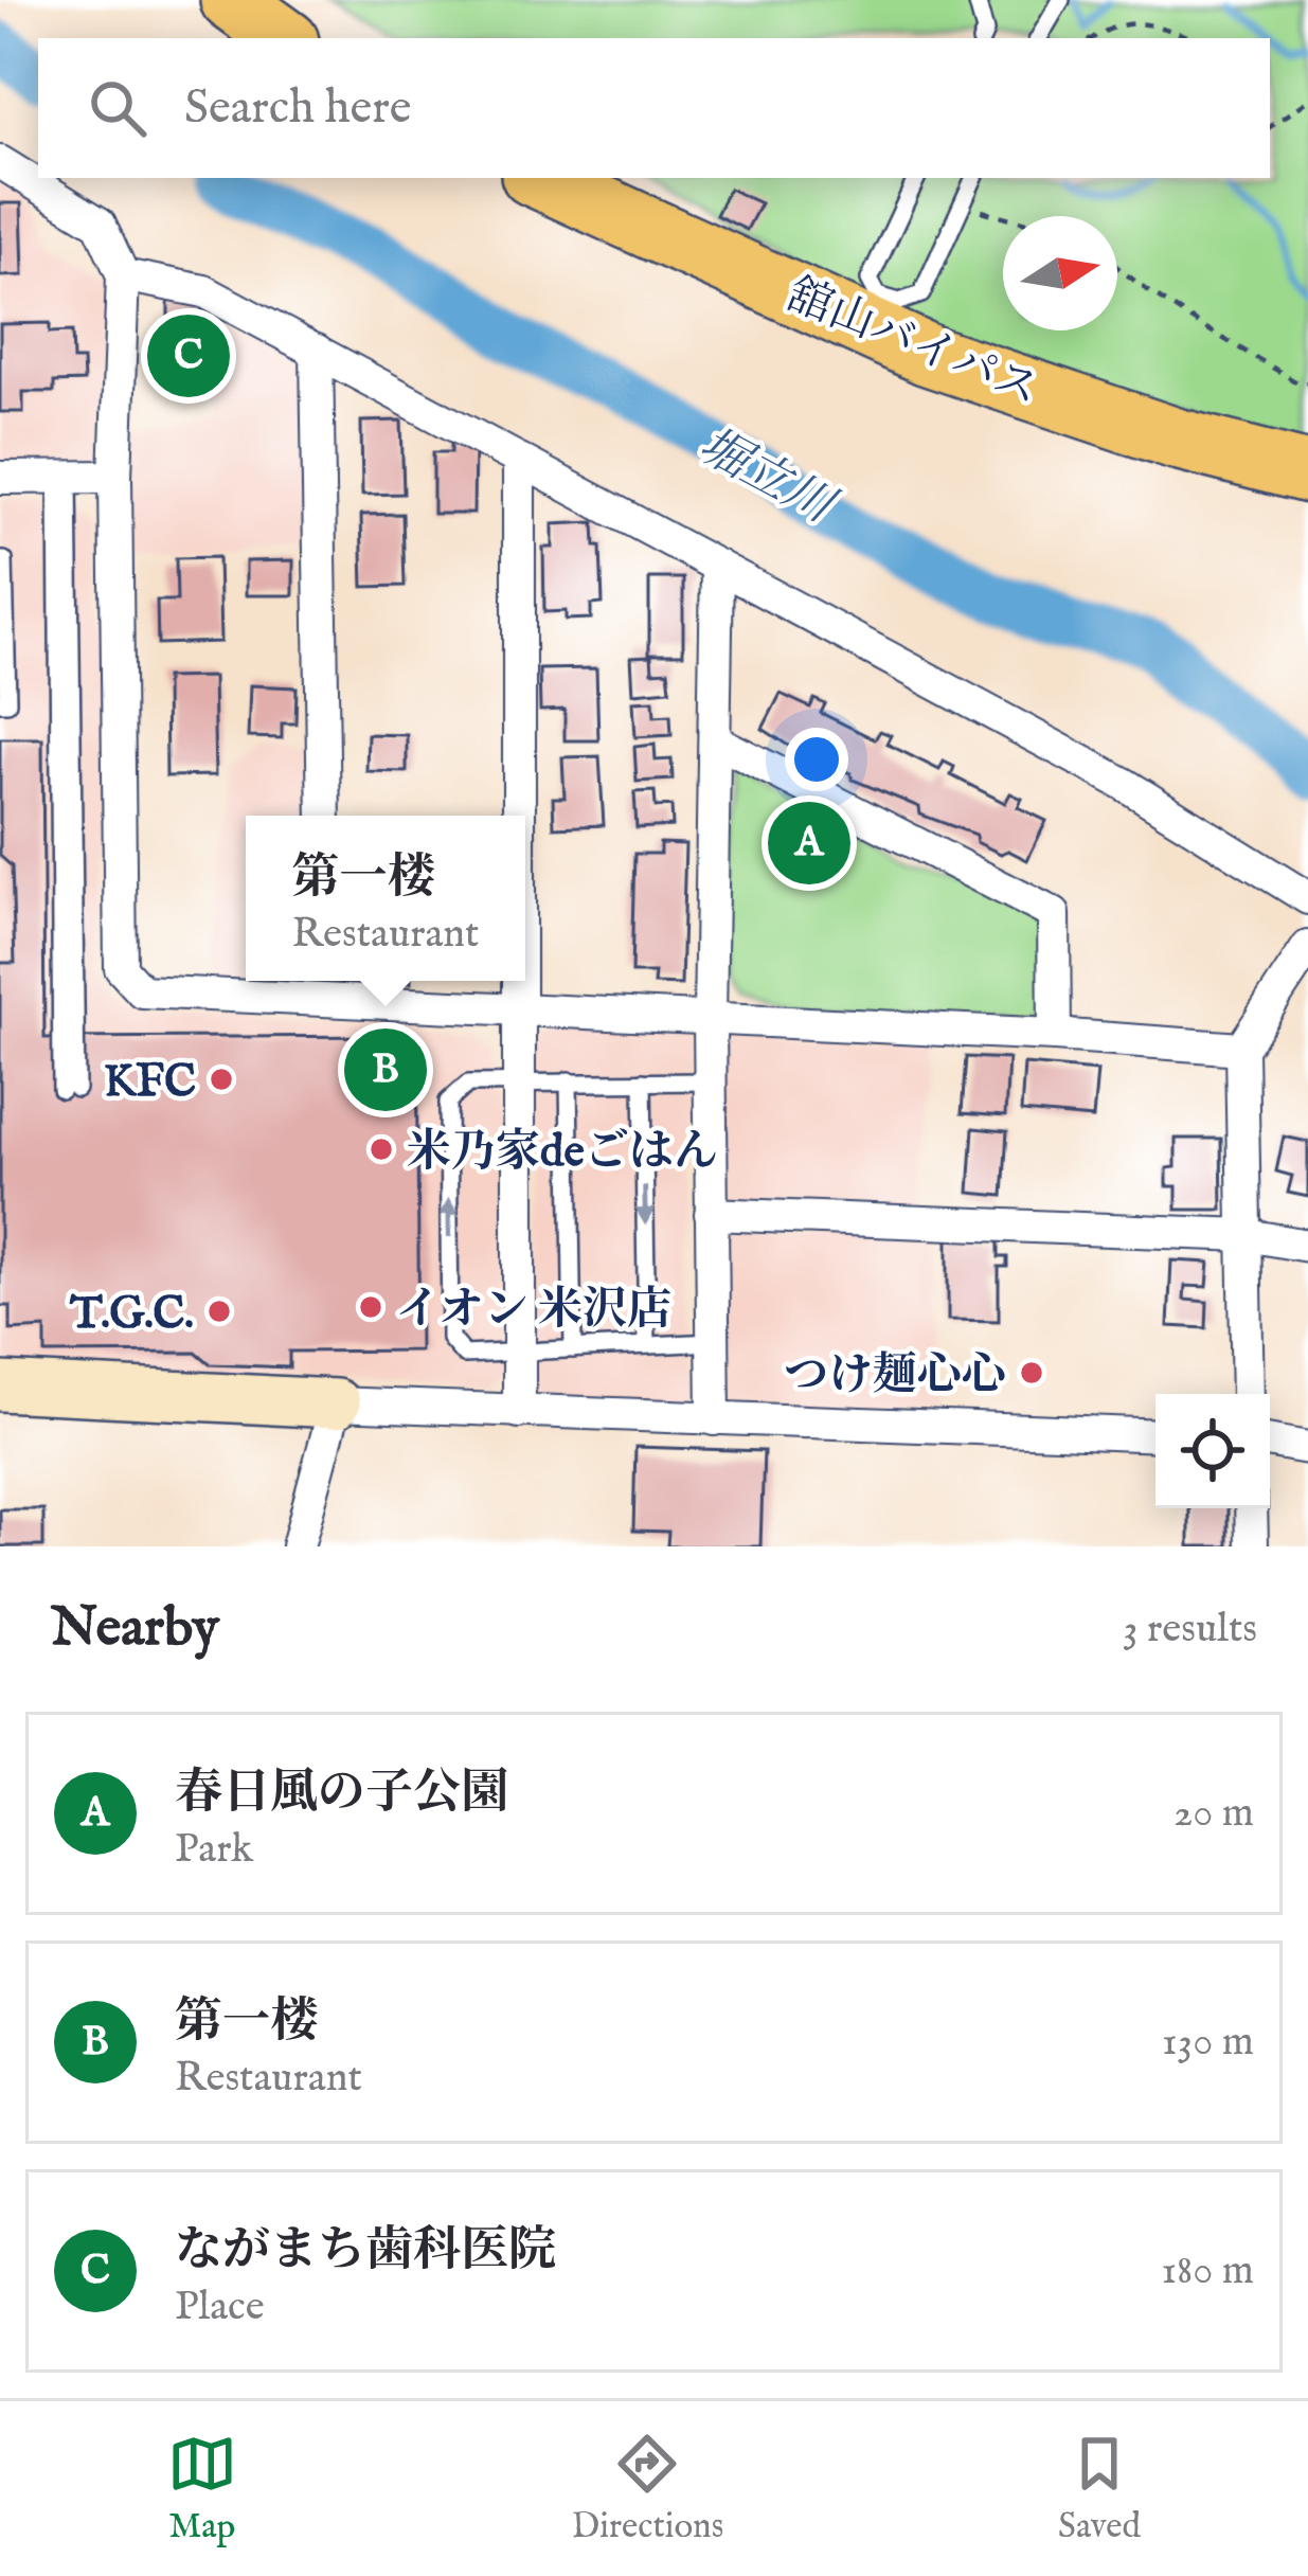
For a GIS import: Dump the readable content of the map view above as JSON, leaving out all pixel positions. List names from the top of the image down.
{
  "streets": {
    "highway": ["舘山バイパス"]
  },
  "water": ["堀立川"],
  "places": [
    "KFC",
    "米乃家deごはん",
    "イオン 米沢店",
    "T.G.C.",
    "つけ麺心心"
  ],
  "north": "right",
  "page": {
    "search": "Search here",
    "pins": ["C", "A", "B"],
    "popup": ["第一楼", "Restaurant"],
    "heading": ["Nearby", "3 results"],
    "list": [
      {
        "mark": "A",
        "name": "春日風の子公園",
        "note": "Park",
        "value": "20 m"
      },
      {
        "mark": "B",
        "name": "第一楼",
        "note": "Restaurant",
        "value": "130 m"
      },
      {
        "mark": "C",
        "name": "ながまち歯科医院",
        "note": "Place",
        "value": "180 m"
      }
    ],
    "nav": ["Map", "Directions", "Saved"]
  }
}
